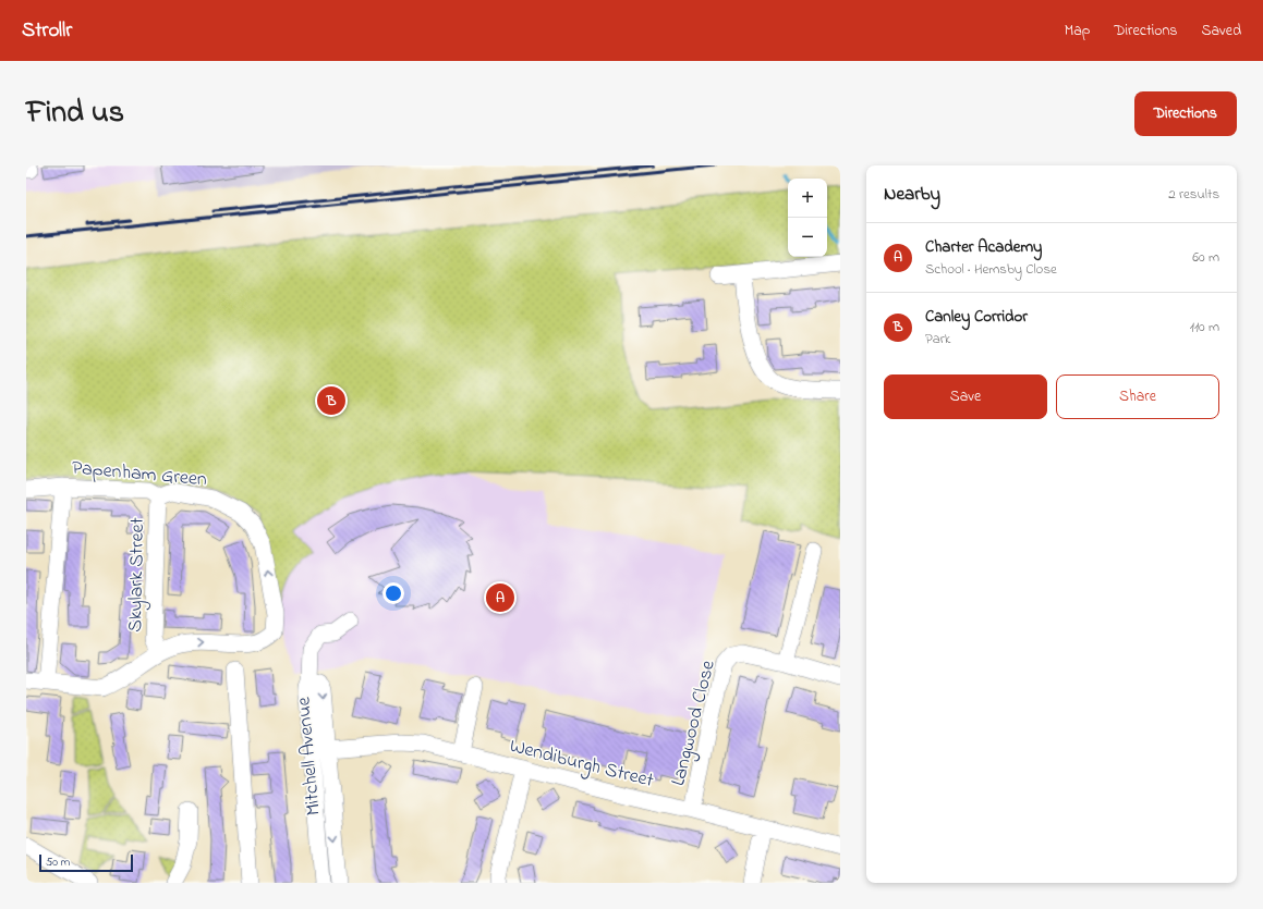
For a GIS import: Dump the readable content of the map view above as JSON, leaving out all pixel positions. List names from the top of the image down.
{
  "streets": {
    "street": [
      "Papenham Green",
      "Skylark Street",
      "Langwood Close",
      "Mitchell Avenue",
      "Wendiburgh Street"
    ]
  },
  "crossings": [
    ["Papenham Green", "Skylark Street"],
    ["Langwood Close", "Wendiburgh Street"],
    ["Mitchell Avenue", "Wendiburgh Street"]
  ],
  "scale_bar": "50 m",
  "page": {
    "header": "Strollr",
    "nav": ["Map", "Directions", "Saved"],
    "title": "Find us",
    "buttons": [
      "Directions",
      ["Save", "Share"]
    ],
    "heading": ["Nearby", "2 results"],
    "map_buttons": ["+", "−"],
    "list": [
      {
        "mark": "A",
        "name": "Charter Academy",
        "note": "School · Hemsby Close",
        "value": "60 m"
      },
      {
        "mark": "B",
        "name": "Canley Corridor",
        "note": "Park",
        "value": "110 m"
      }
    ],
    "pins": ["B", "A"],
    "scale": "50 m"
  }
}
